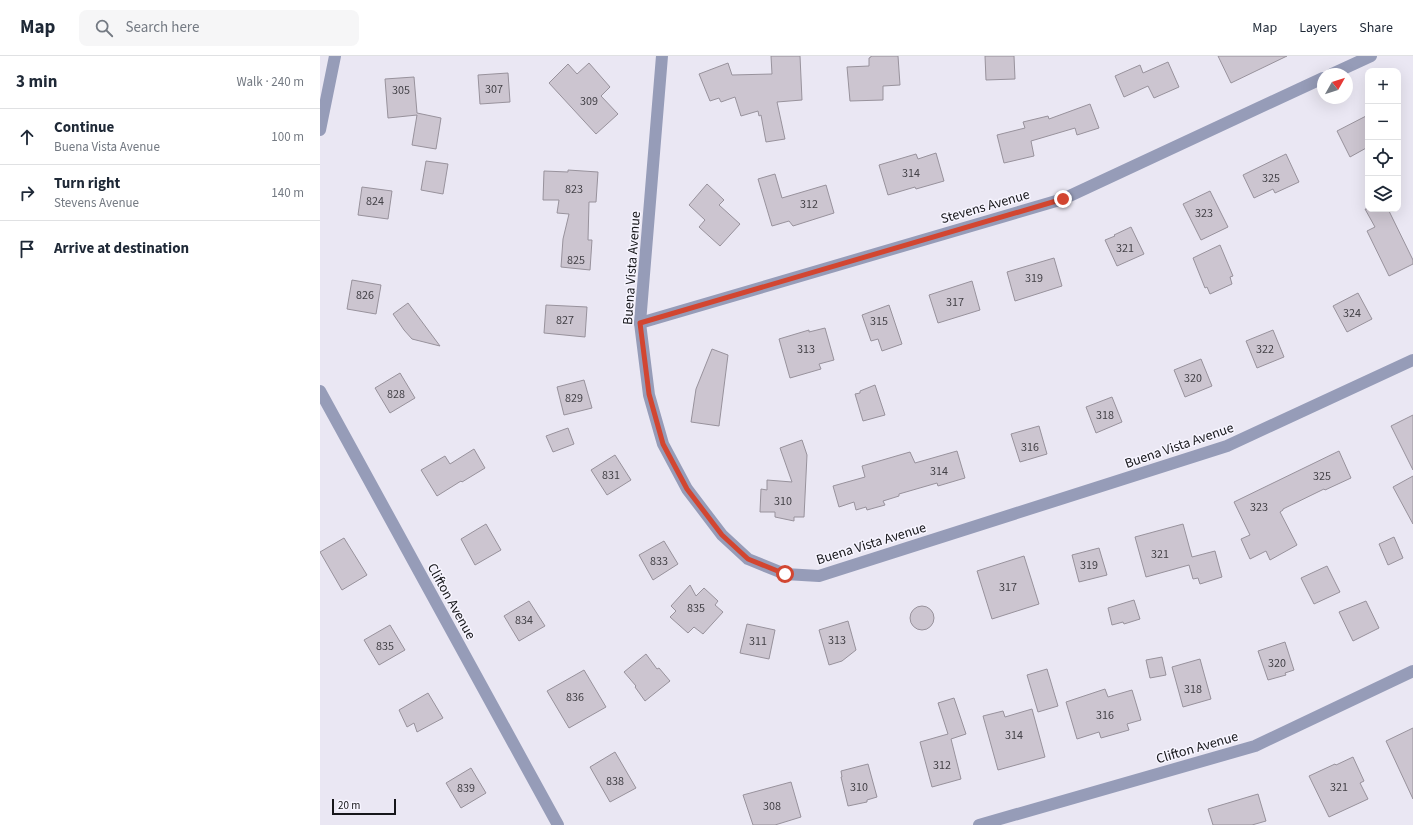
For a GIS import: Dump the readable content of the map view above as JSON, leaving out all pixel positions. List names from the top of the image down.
{
  "streets": {
    "street": ["Stevens Avenue", "Buena Vista Avenue", "Clifton Avenue"]
  },
  "crossings": [
    ["Stevens Avenue", "Buena Vista Avenue"]
  ],
  "house_numbers": [
    "307",
    "305",
    "309",
    "314",
    "325",
    "823",
    "824",
    "312",
    "323",
    "321",
    "825",
    "319",
    "826",
    "317",
    "324",
    "827",
    "315",
    "313",
    "322",
    "320",
    "828",
    "829",
    "318",
    "316",
    "314",
    "831",
    "325",
    "310",
    "323",
    "321",
    "833",
    "319",
    "317",
    "835",
    "834",
    "313",
    "311",
    "835",
    "320",
    "318",
    "836",
    "316",
    "314",
    "312",
    "838",
    "310",
    "321",
    "839",
    "308"
  ],
  "scale_bar": "20 m",
  "north": "top right",
  "page": {
    "header": "Map",
    "search": "Search here",
    "nav": ["Map", "Layers", "Share"],
    "heading": ["3 min", "Walk · 240 m"],
    "map_buttons": ["+", "−"],
    "list": [
      ["Continue", "Buena Vista Avenue", "100 m"],
      ["Turn right", "Stevens Avenue", "140 m"],
      "Arrive at destination"
    ],
    "scale": "20 m"
  }
}
